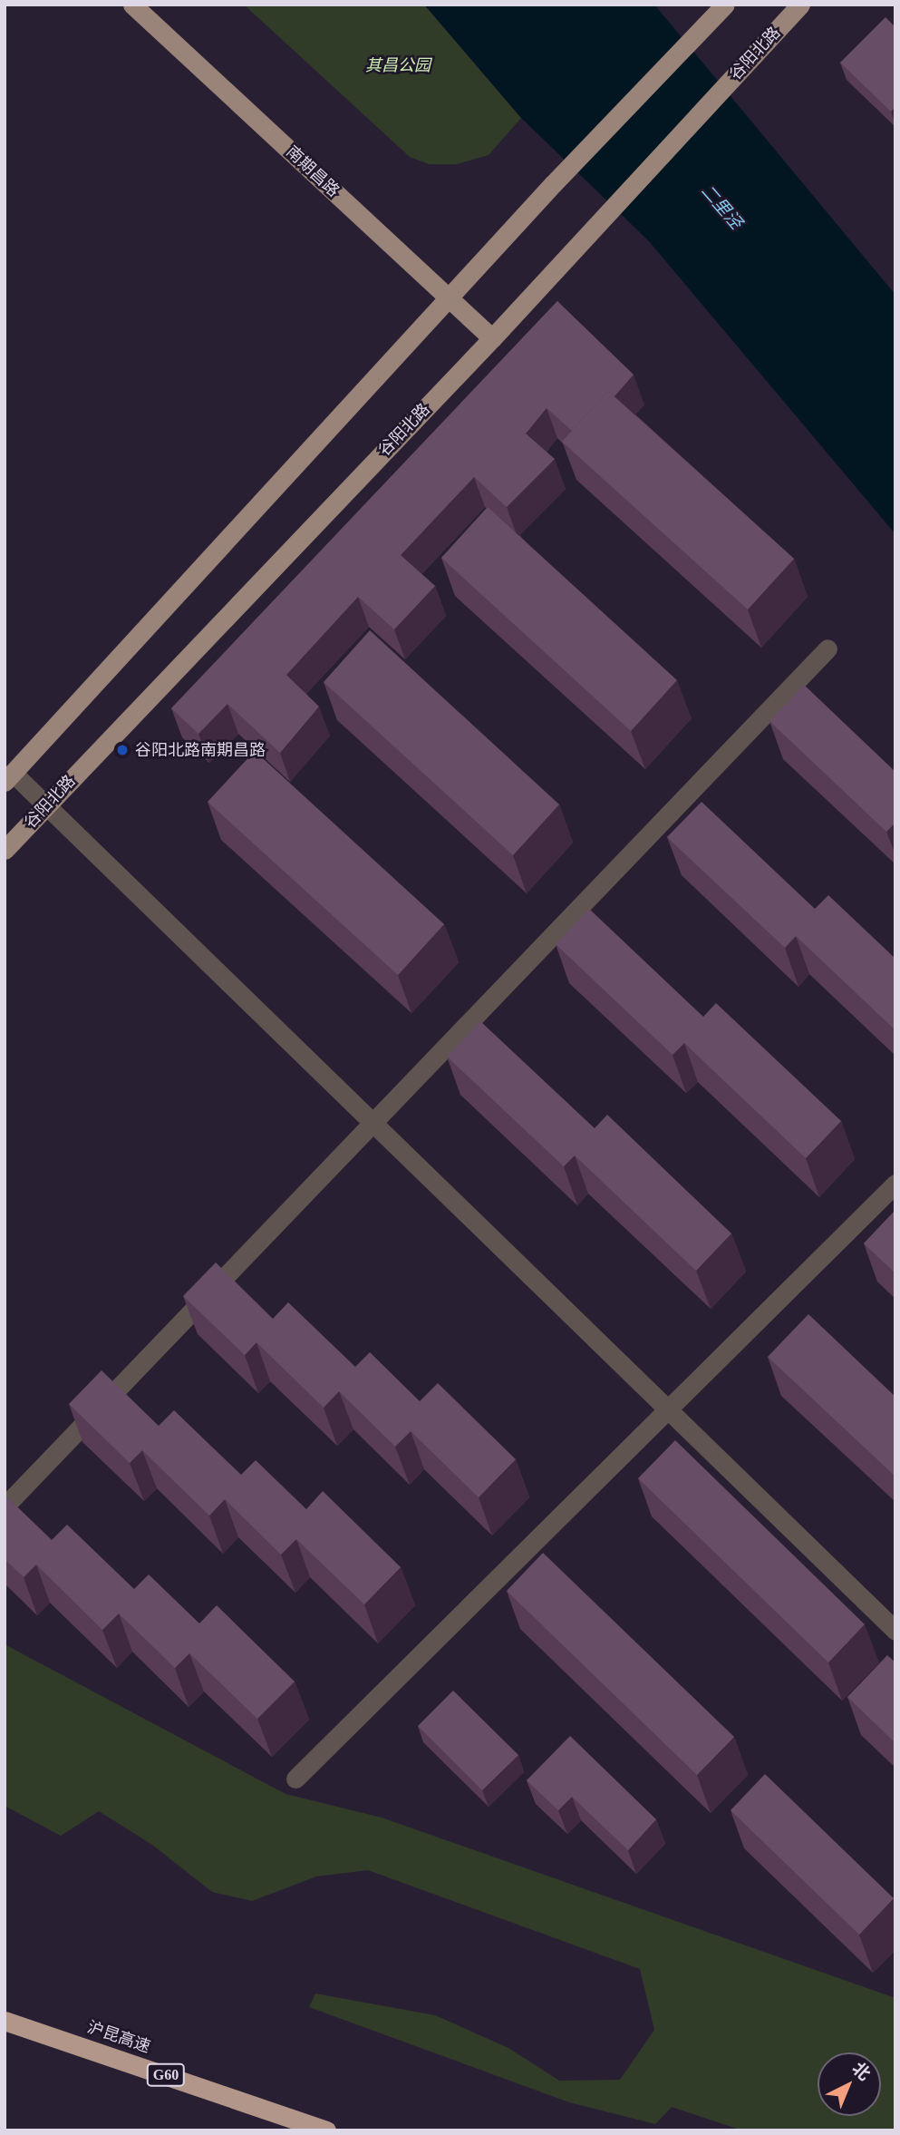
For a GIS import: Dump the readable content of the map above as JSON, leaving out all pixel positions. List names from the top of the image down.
{
  "streets": {
    "highway": ["沪昆高速", "G60"],
    "main road": ["谷阳北路", "南期昌路"]
  },
  "crossings": [
    ["谷阳北路", "南期昌路"]
  ],
  "water": ["二里泾"],
  "parks": ["其昌公园"],
  "places": ["谷阳北路南期昌路"],
  "north": "top right"
}
